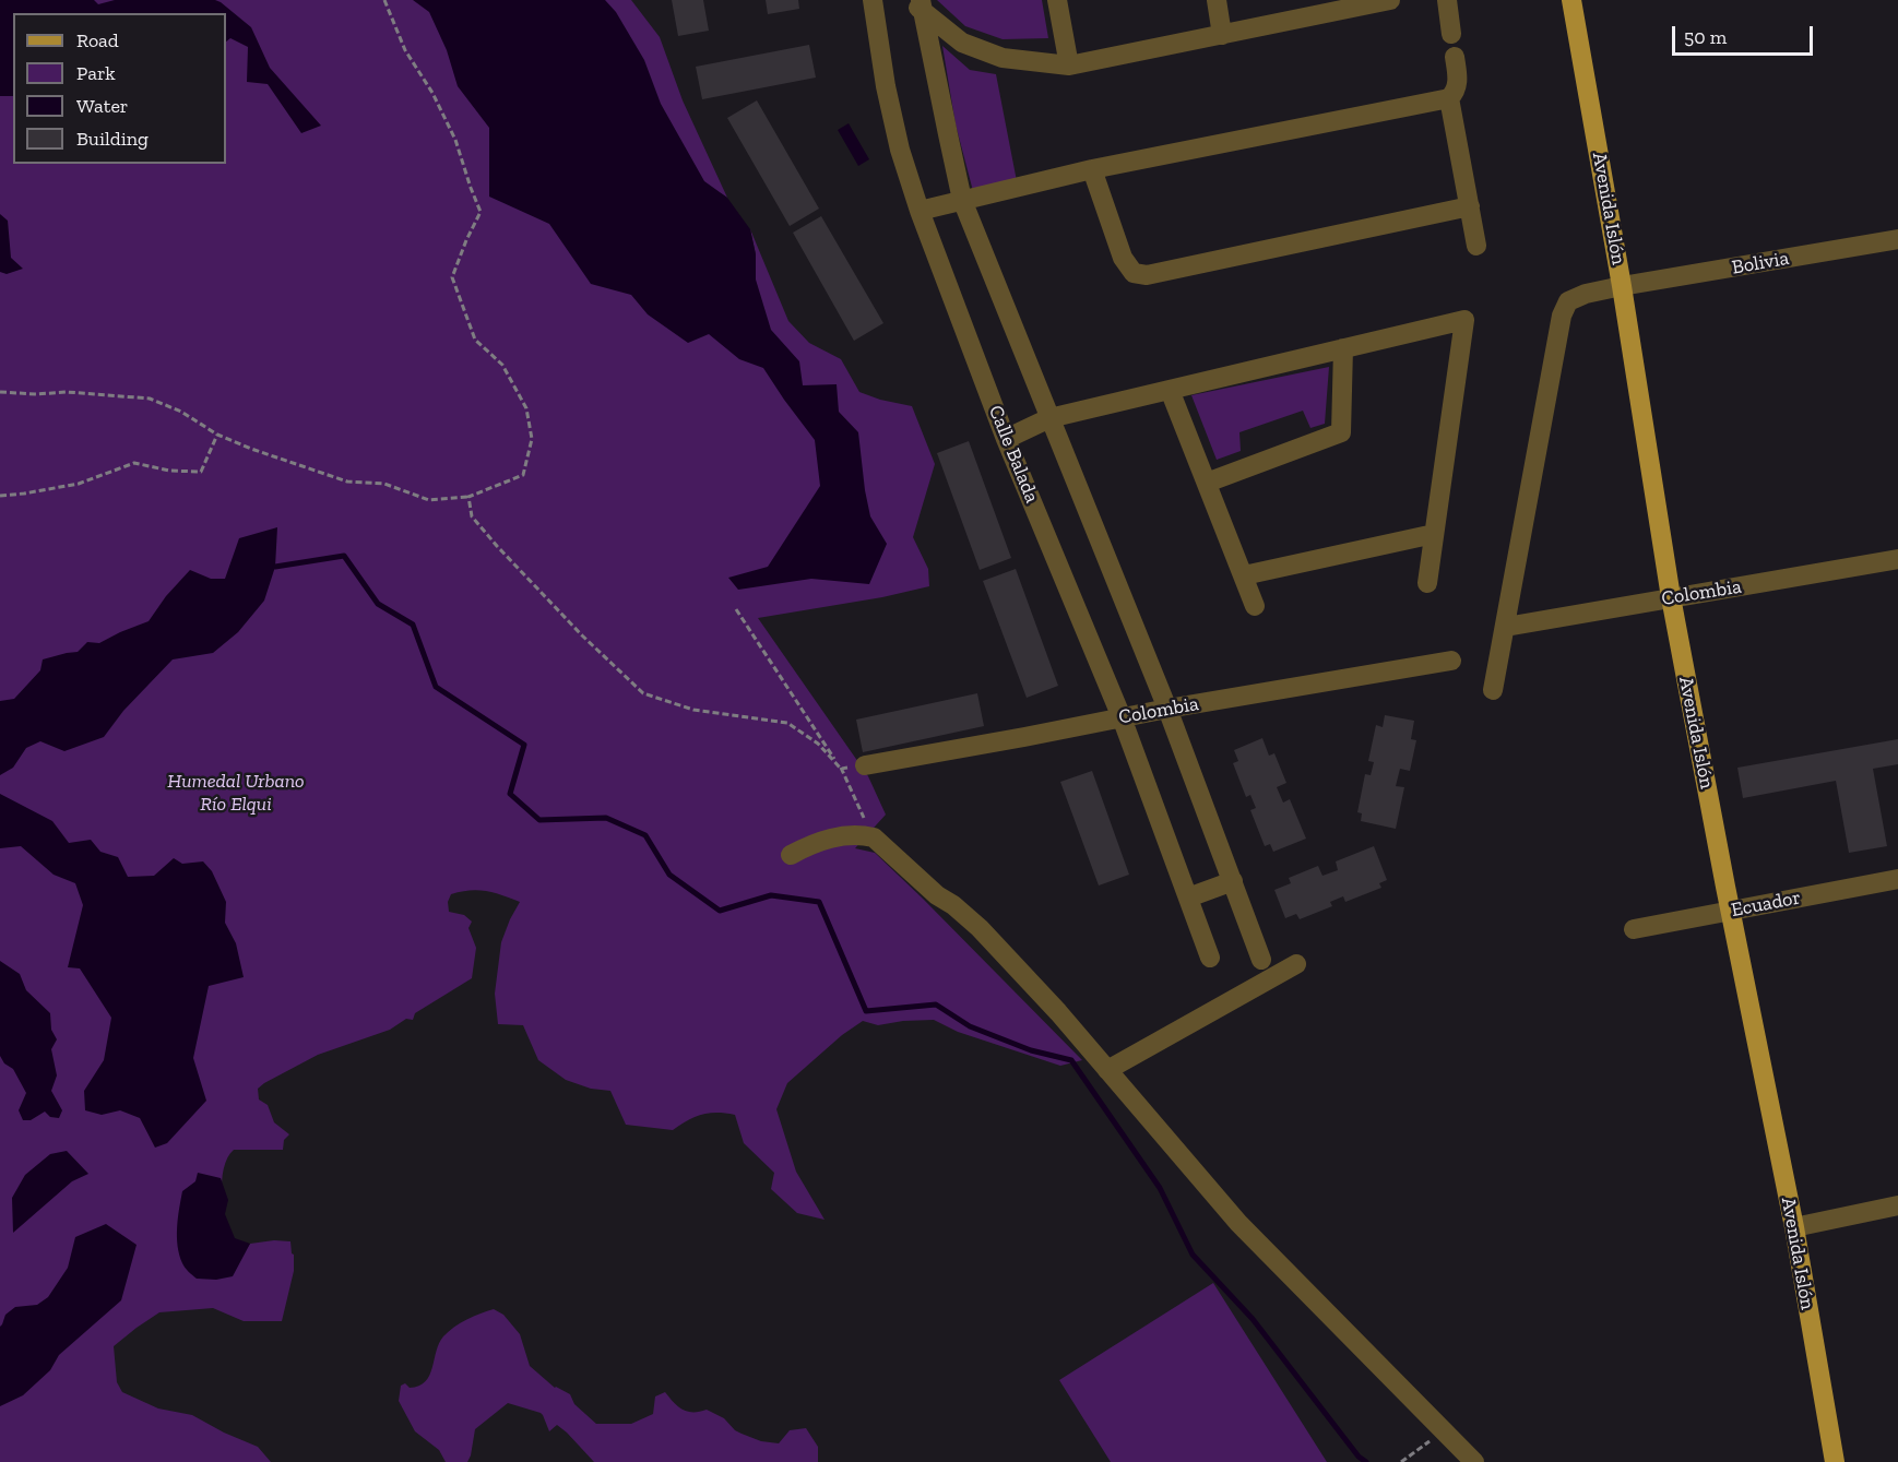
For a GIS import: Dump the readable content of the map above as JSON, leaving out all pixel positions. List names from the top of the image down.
{
  "streets": {
    "main road": ["Avenida Islón"],
    "street": [
      "Bolivia",
      "Calle Balada",
      "Colombia",
      "Ecuador"
    ]
  },
  "crossings": [
    ["Avenida Islón", "Bolivia"],
    ["Avenida Islón", "Colombia"],
    ["Avenida Islón", "Ecuador"],
    ["Bolivia", "Colombia"],
    ["Calle Balada", "Colombia"]
  ],
  "parks": ["Humedal Urbano Río Elqui"],
  "legend": [
    "Road",
    "Park",
    "Water",
    "Building"
  ],
  "scale_bar": "50 m"
}
